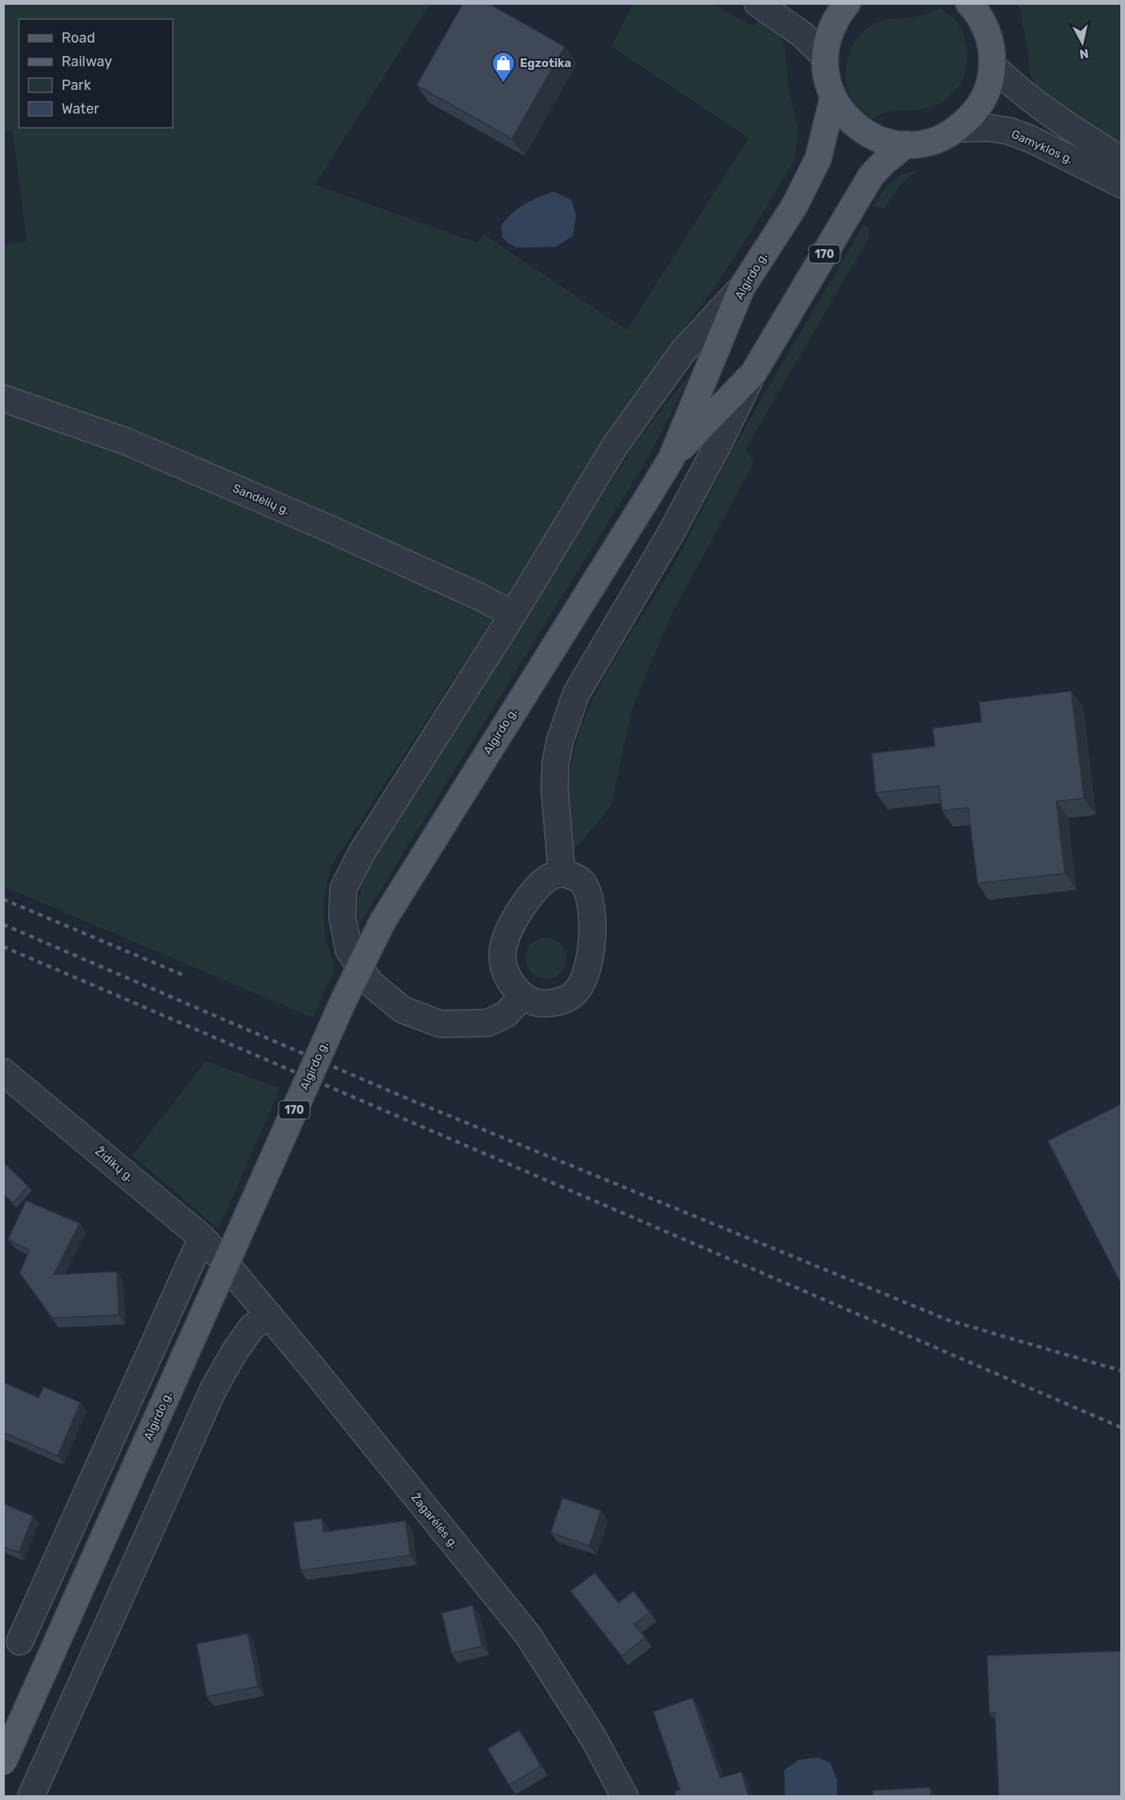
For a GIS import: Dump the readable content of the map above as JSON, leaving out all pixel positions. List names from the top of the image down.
{
  "streets": {
    "main road": ["170", "Algirdo g."],
    "street": [
      "Gamyklos g.",
      "Sandėlių g.",
      "Židikų g.",
      "Žagarėlės g."
    ]
  },
  "crossings": [
    ["Židikų g.", "Žagarėlės g."]
  ],
  "places": {
    "shop": ["Egzotika"]
  },
  "legend": [
    "Road",
    "Railway",
    "Park",
    "Water"
  ],
  "north": "bottom"
}
